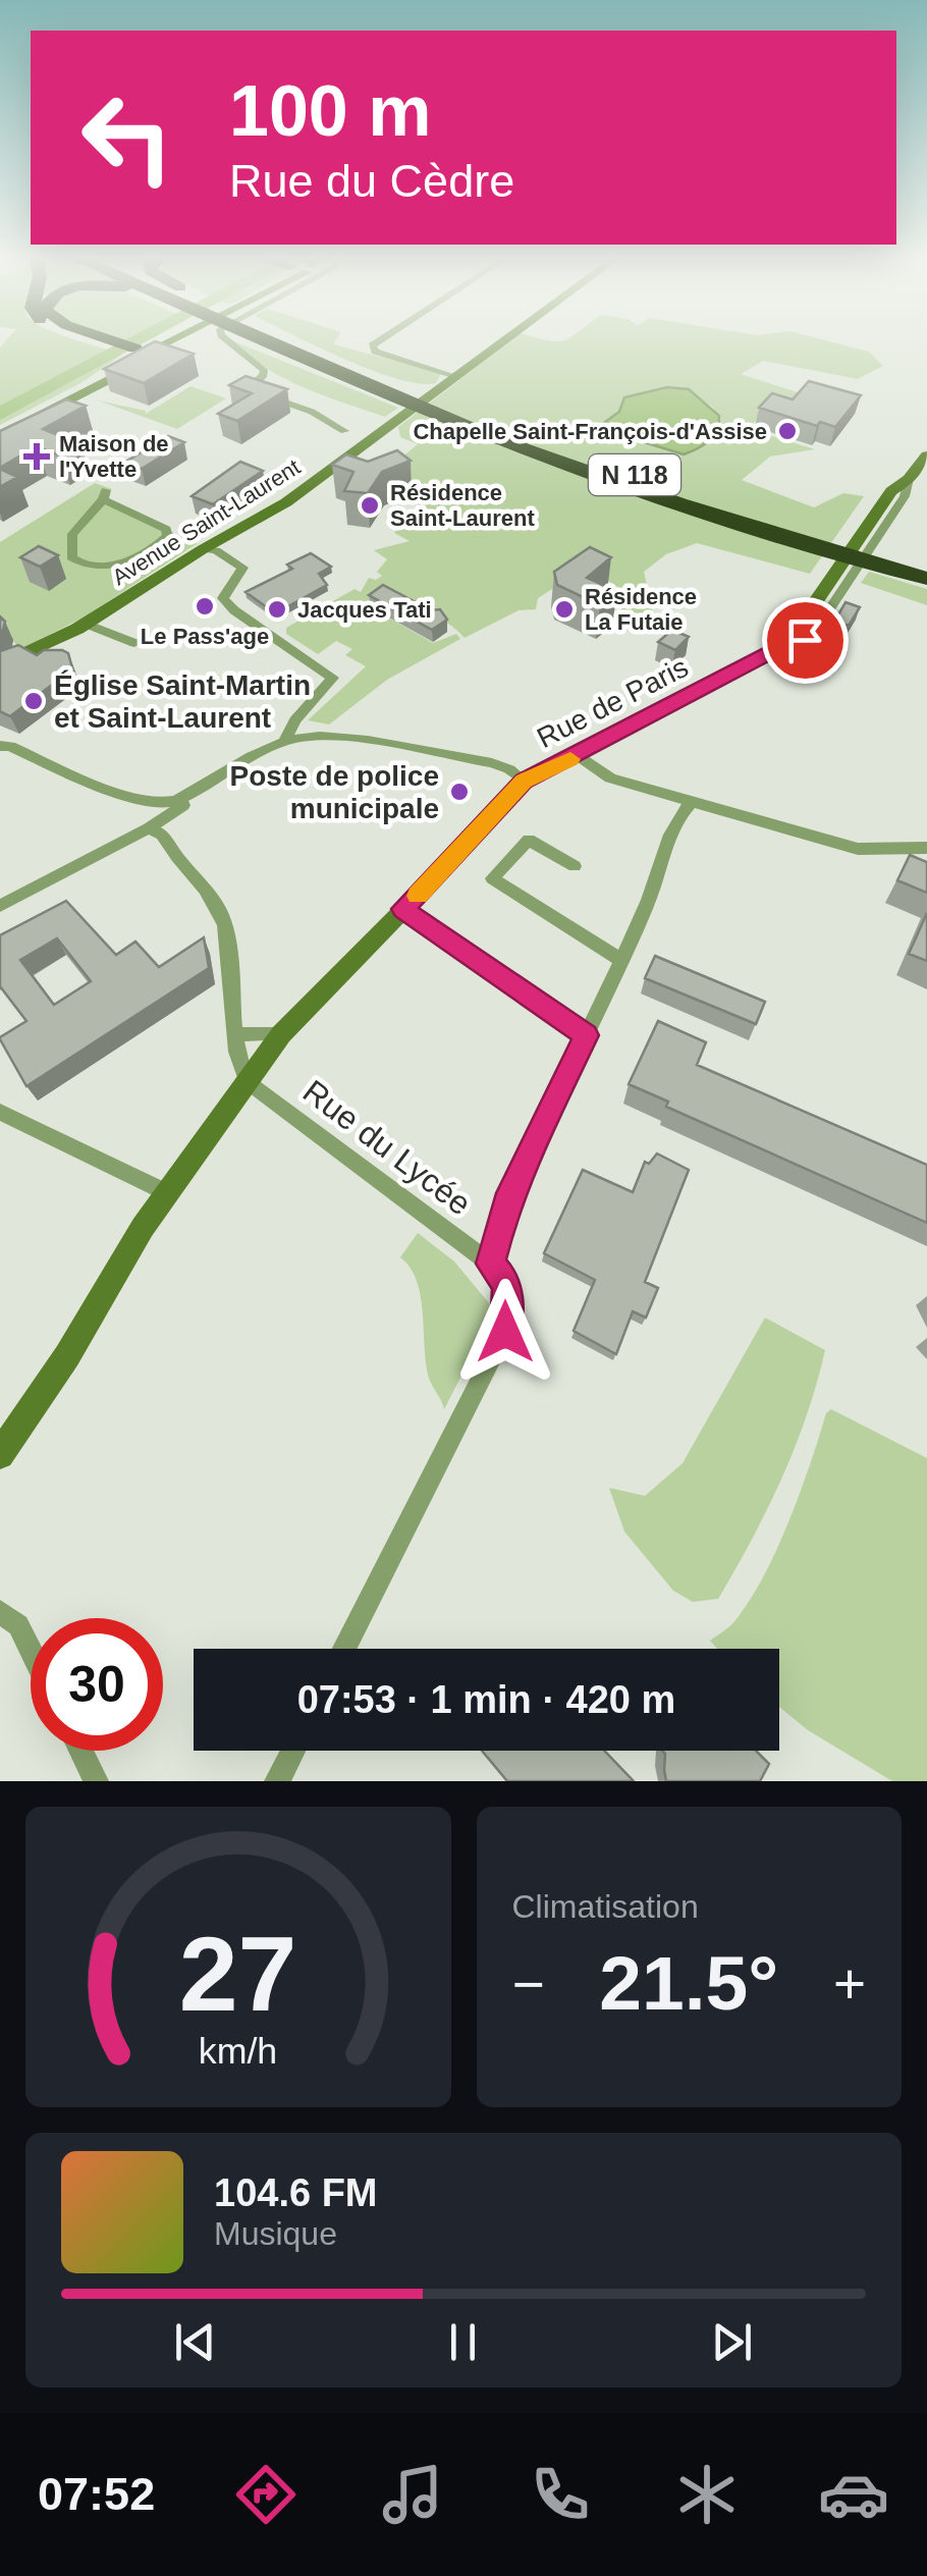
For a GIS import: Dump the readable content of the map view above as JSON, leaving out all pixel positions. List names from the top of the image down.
{
  "streets": {
    "highway": ["N 118"],
    "main road": ["Avenue Saint-Laurent", "Rue de Paris"],
    "street": ["Rue du Lycée"]
  },
  "places": {
    "other": [
      "Chapelle Saint-François-d'Assise",
      "Résidence Saint-Laurent",
      "Le Pass'age",
      "Jacques Tati",
      "Résidence La Futaie",
      "Église Saint-Martin et Saint-Laurent",
      "Poste de police municipale"
    ],
    "health": ["Maison de l'Yvette"]
  },
  "page": {
    "turn": ["100 m", "Rue du Cèdre"],
    "limit": "30",
    "trip": "07:53 · 1 min · 420 m",
    "tile": "Climatisation",
    "heat": ["−", "21.5°", "+"],
    "song": ["104.6 FM", "Musique"],
    "tabs": "07:52",
    "gauge": ["27", "km/h"]
  }
}
